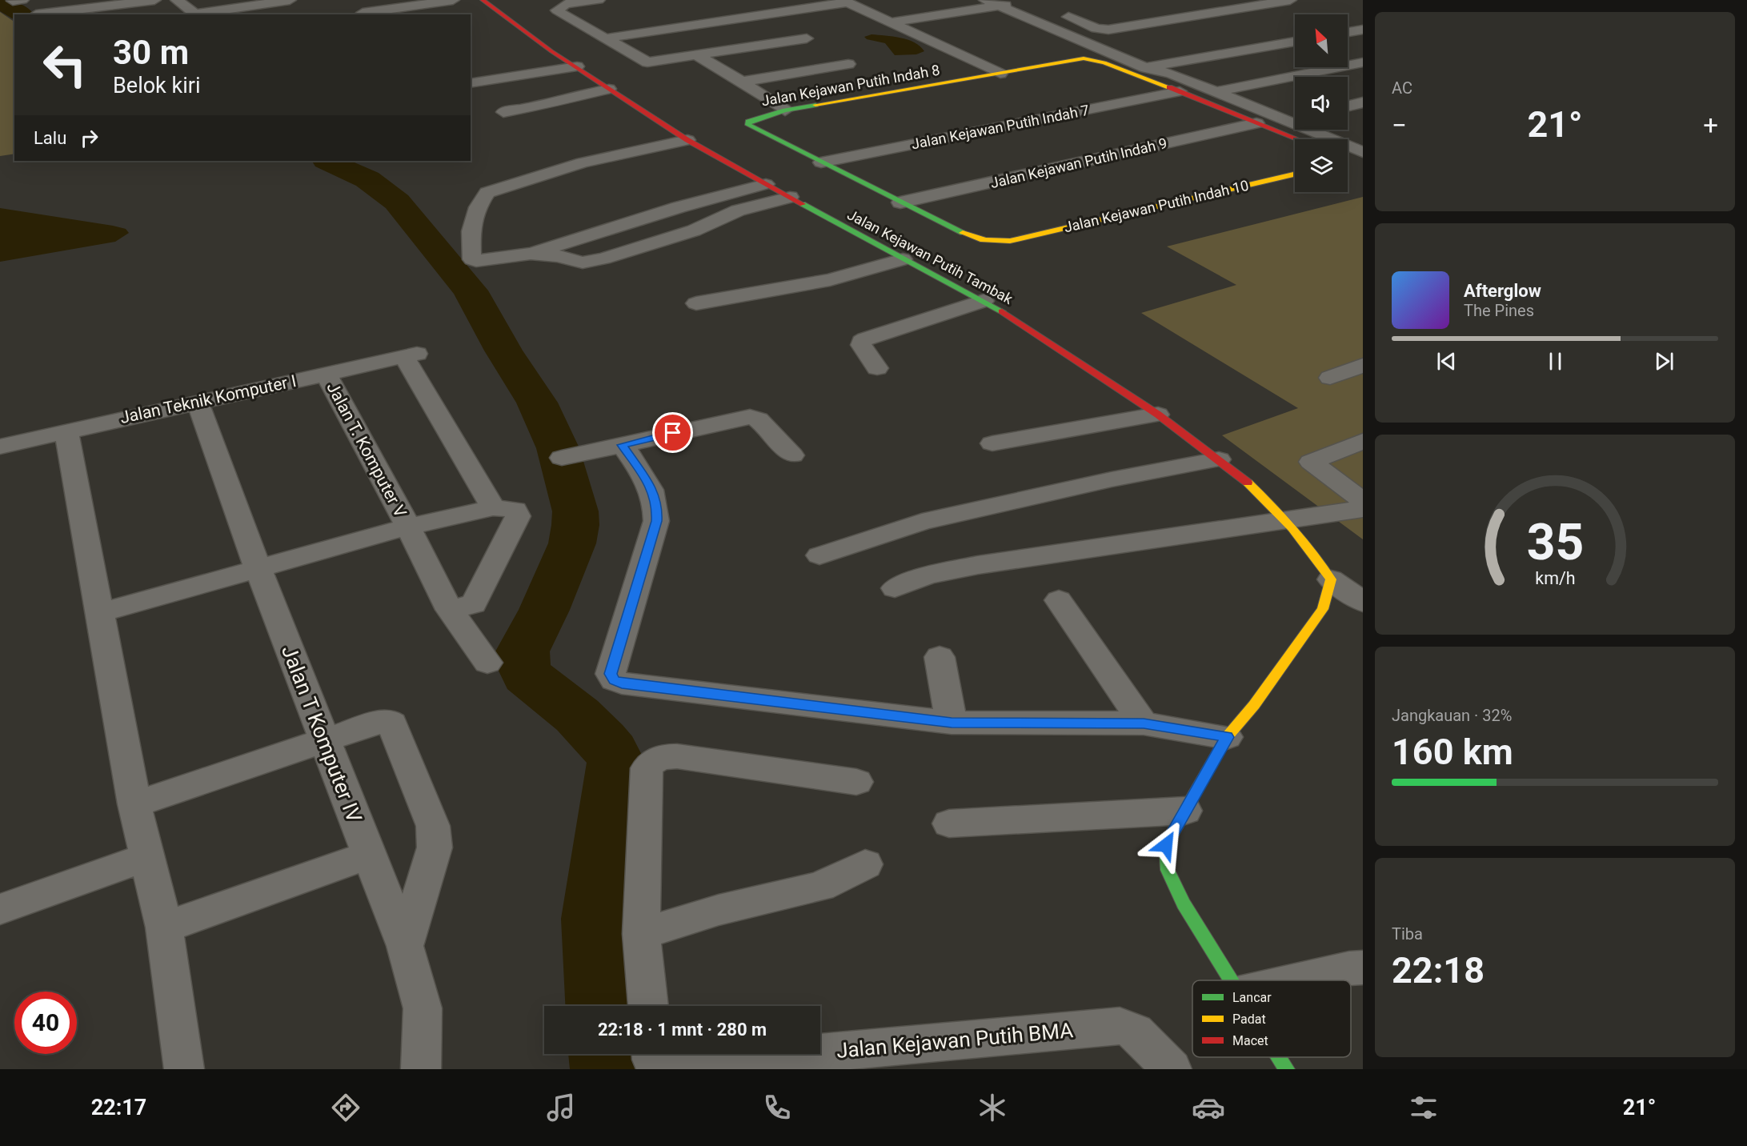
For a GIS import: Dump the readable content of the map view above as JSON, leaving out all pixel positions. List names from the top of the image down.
{
  "streets": {
    "street": [
      "Jalan Kejawan Putih Indah 8",
      "Jalan Kejawan Putih Indah 7",
      "Jalan Kejawan Putih Indah 9",
      "Jalan Kejawan Putih Indah 10",
      "Jalan Kejawan Putih Tambak",
      "Jalan Teknik Komputer I",
      "Jalan T. Komputer V",
      "Jalan T Komputer IV",
      "Jalan Kejawan Putih BMA"
    ]
  },
  "crossings": [
    ["Jalan Kejawan Putih Indah 8", "Jalan Kejawan Putih Indah 7"],
    ["Jalan Kejawan Putih Indah 8", "Jalan Kejawan Putih Indah 9"],
    ["Jalan Kejawan Putih Indah 8", "Jalan Kejawan Putih Indah 10"],
    ["Jalan Teknik Komputer I", "Jalan T. Komputer V"],
    ["Jalan Teknik Komputer I", "Jalan T Komputer IV"]
  ],
  "legend": ["Lancar", "Padat", "Macet"],
  "north": "top left",
  "page": {
    "tile": [
      "AC",
      ["Jangkauan · 32%", "160 km"],
      ["Tiba", "22:18"]
    ],
    "turn": ["30 m", "Belok kiri"],
    "heat": ["−", "21°", "+"],
    "then": "Lalu",
    "song": ["Afterglow", "The Pines"],
    "limit": "40",
    "trip": "22:18 · 1 mnt · 280 m",
    "tabs": ["22:17", "21°"],
    "gauge": ["35", "km/h"]
  }
}
